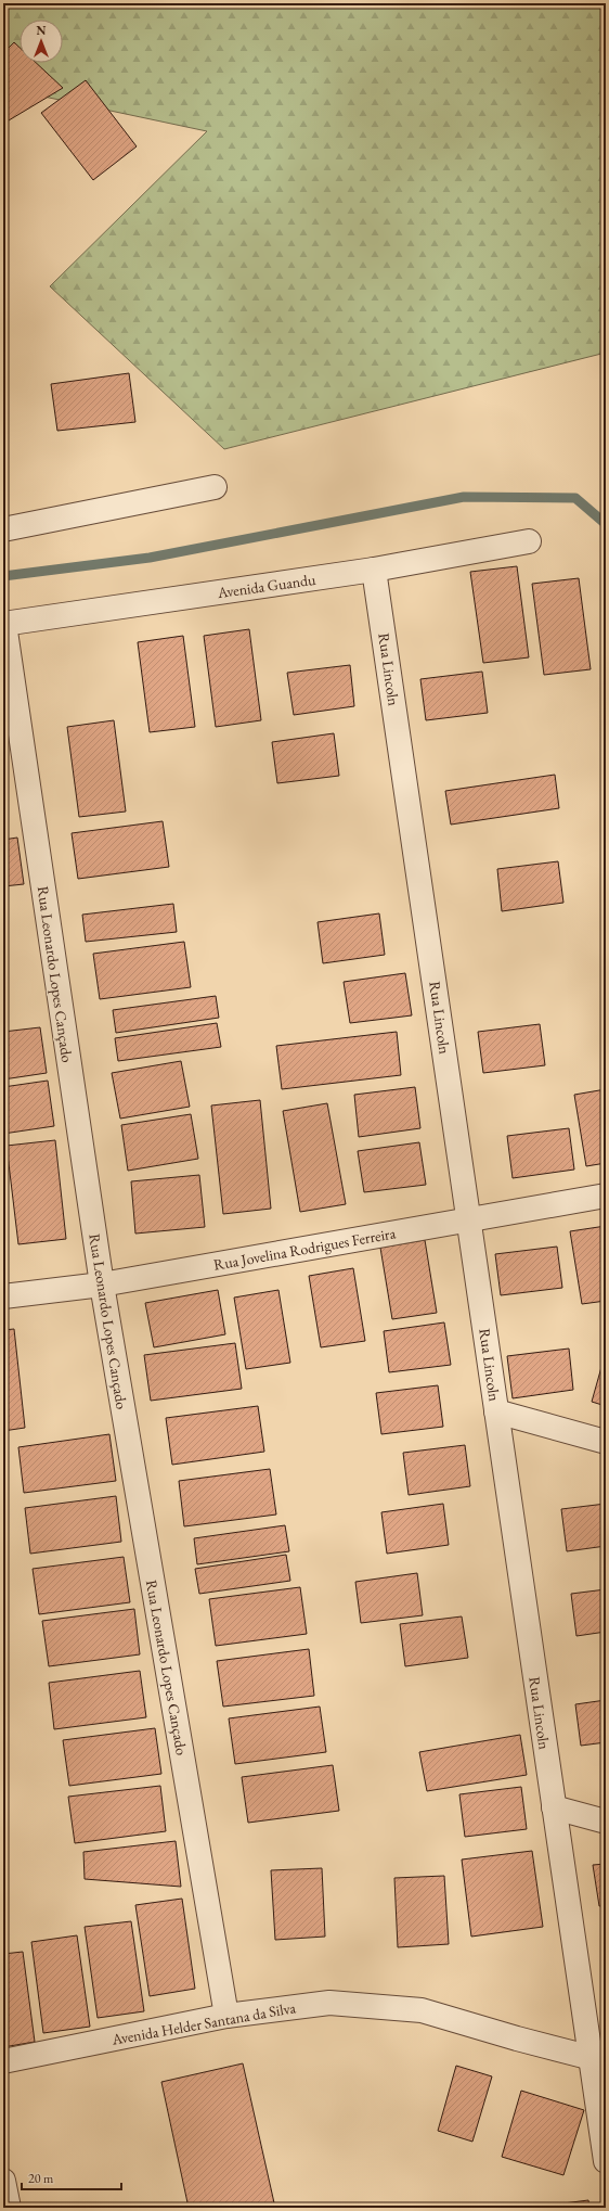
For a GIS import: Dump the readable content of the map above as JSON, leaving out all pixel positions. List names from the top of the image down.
{
  "streets": {
    "street": [
      "Avenida Guandu",
      "Rua Lincoln",
      "Rua Leonardo Lopes Cançado",
      "Rua Jovelina Rodrigues Ferreira",
      "Avenida Helder Santana da Silva"
    ]
  },
  "crossings": [
    ["Avenida Guandu", "Rua Lincoln"],
    ["Avenida Guandu", "Rua Leonardo Lopes Cançado"],
    ["Rua Lincoln", "Rua Jovelina Rodrigues Ferreira"],
    ["Rua Lincoln", "Avenida Helder Santana da Silva"],
    ["Rua Leonardo Lopes Cançado", "Rua Jovelina Rodrigues Ferreira"],
    ["Rua Leonardo Lopes Cançado", "Avenida Helder Santana da Silva"]
  ],
  "scale_bar": "20 m",
  "north": "top"
}
